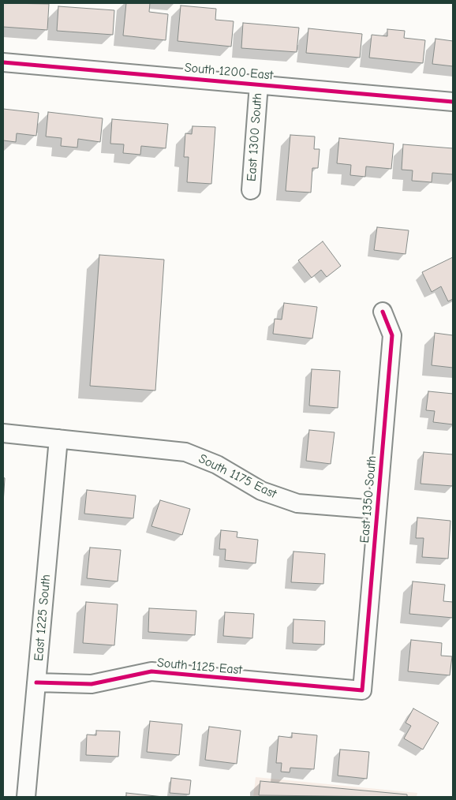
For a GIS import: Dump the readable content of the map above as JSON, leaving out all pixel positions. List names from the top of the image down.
{
  "streets": {
    "street": [
      "South 1200 East",
      "East 1300 South",
      "South 1175 East",
      "East 1350 South",
      "East 1225 South",
      "South 1125 East"
    ]
  },
  "crossings": [
    ["South 1200 East", "East 1300 South"],
    ["South 1175 East", "East 1350 South"],
    ["South 1175 East", "East 1225 South"],
    ["East 1350 South", "South 1125 East"],
    ["East 1225 South", "South 1125 East"]
  ]
}
